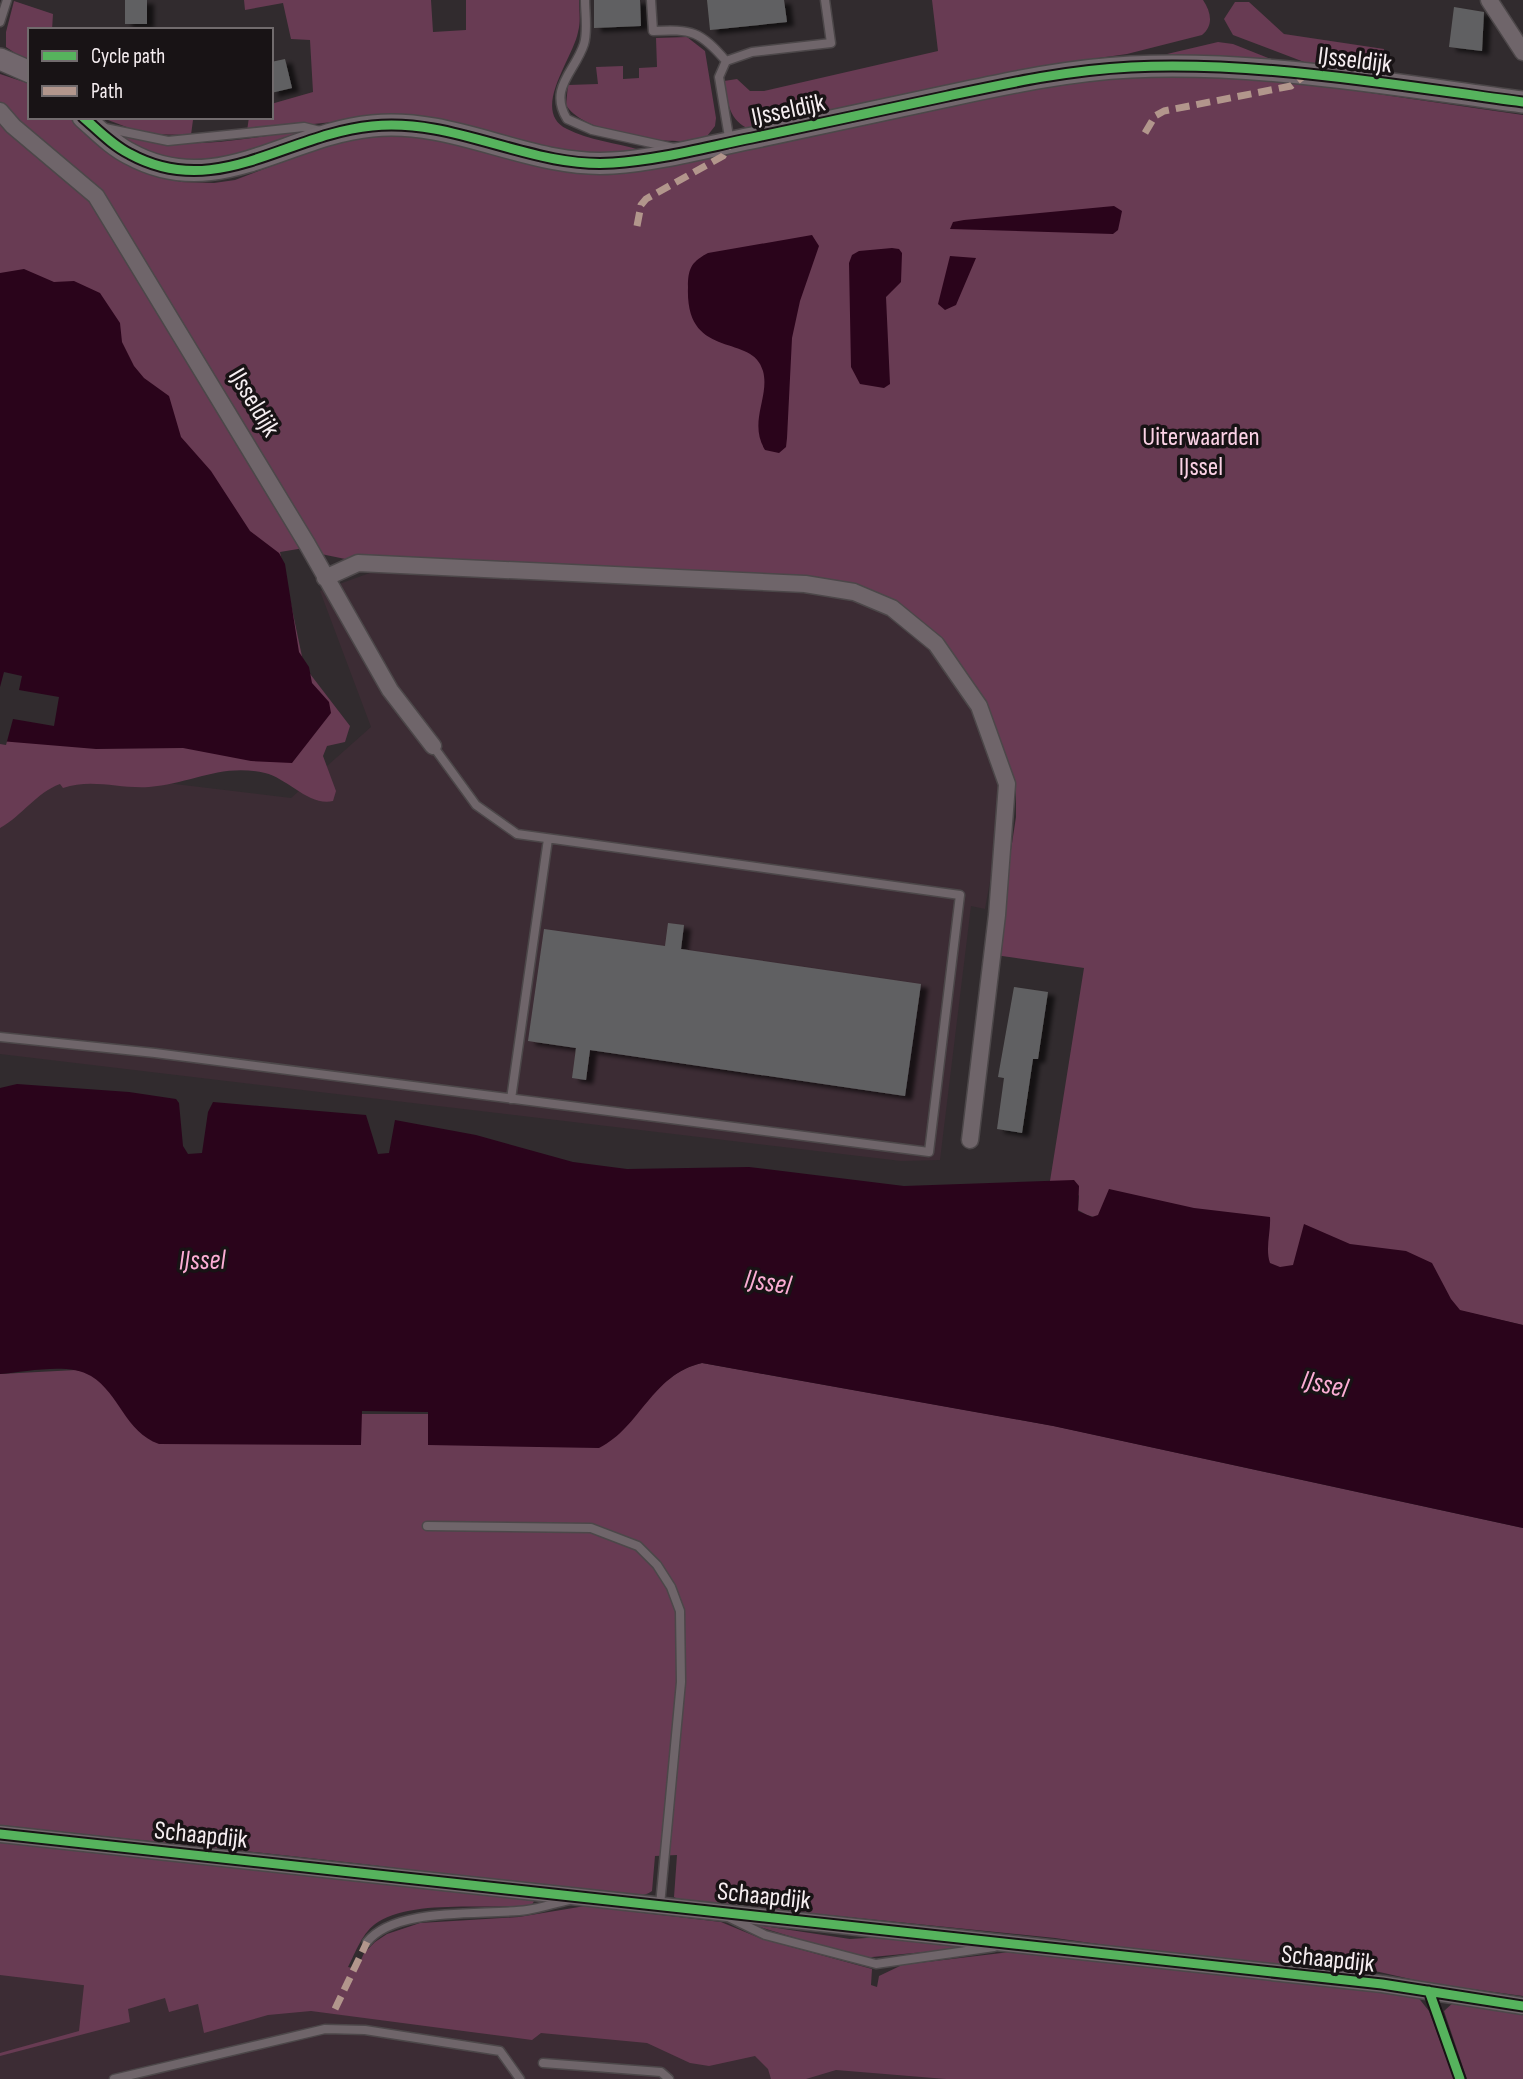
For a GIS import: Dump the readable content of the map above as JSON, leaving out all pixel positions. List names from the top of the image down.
{
  "streets": {
    "street": ["IJsseldijk", "Schaapdijk"]
  },
  "water": ["IJssel"],
  "parks": ["Uiterwaarden IJssel"],
  "legend": ["Cycle path", "Path"]
}
